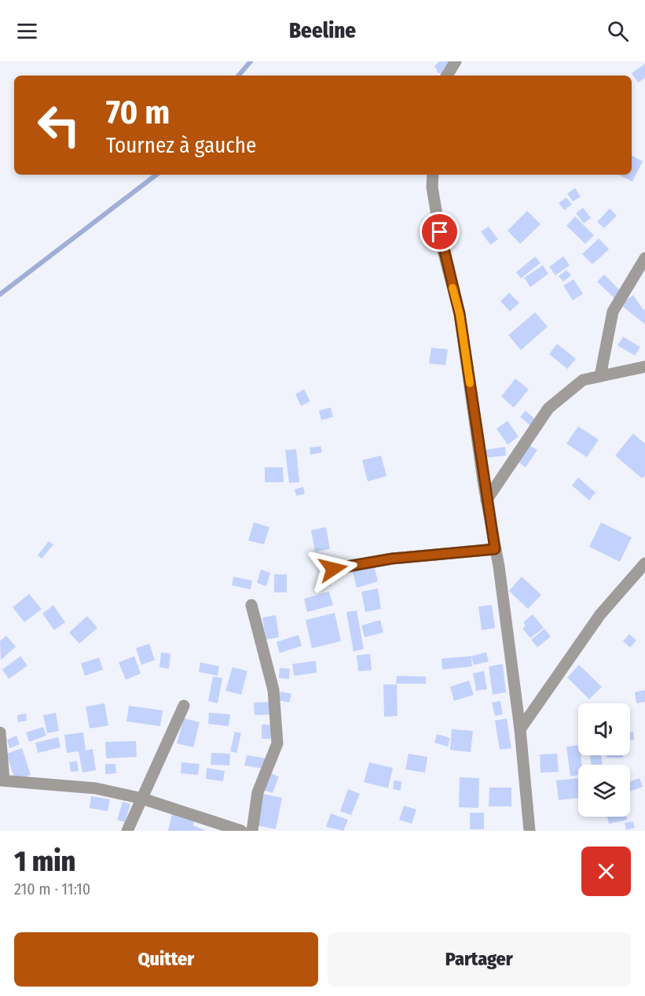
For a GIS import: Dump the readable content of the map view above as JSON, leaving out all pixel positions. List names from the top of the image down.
{
  "page": {
    "header": "Beeline",
    "turn": ["70 m", "Tournez à gauche"],
    "heading": ["1 min", "210 m · 11:10"],
    "buttons": ["Quitter", "Partager"]
  }
}
